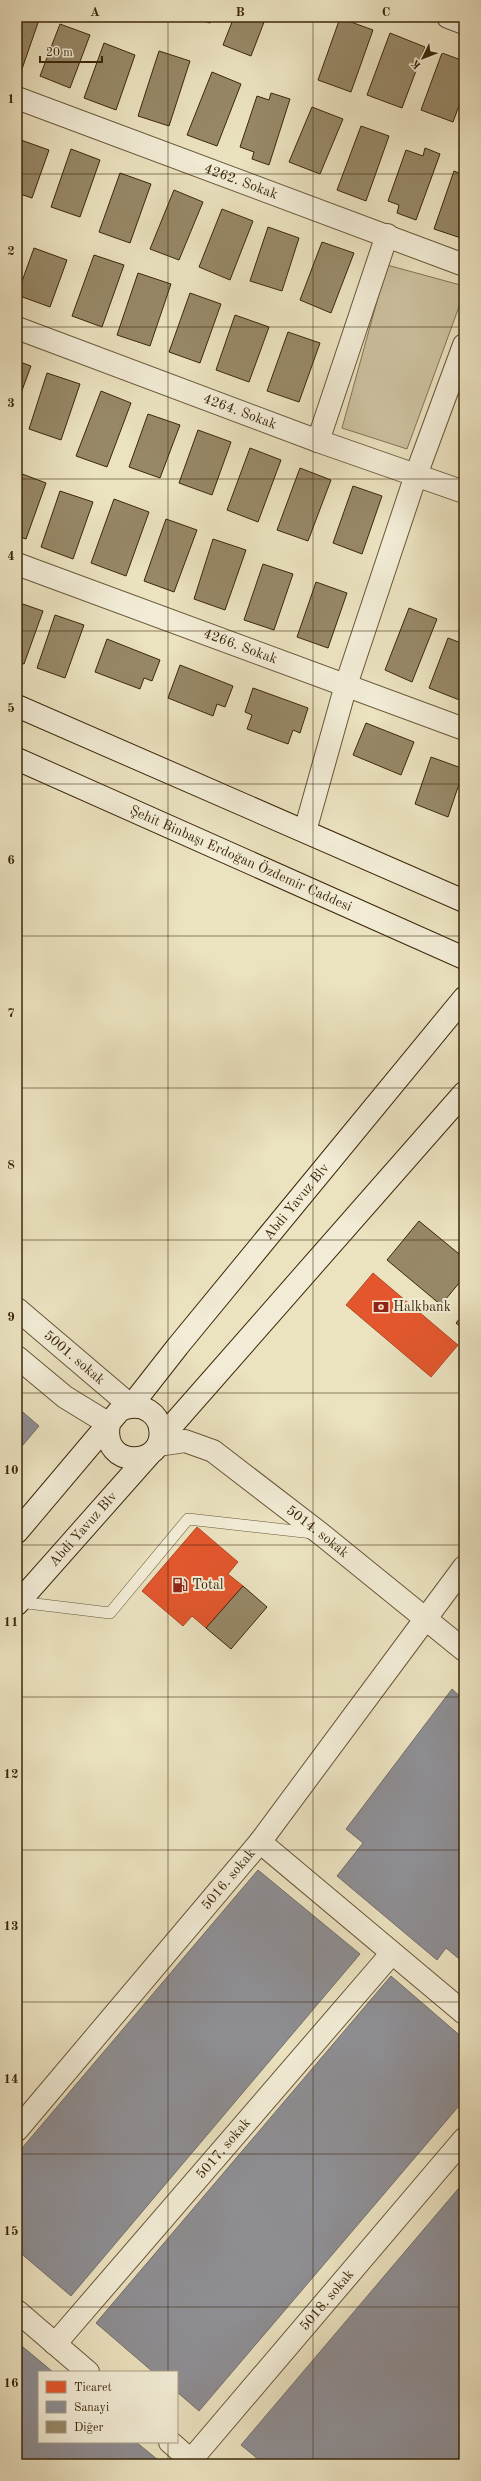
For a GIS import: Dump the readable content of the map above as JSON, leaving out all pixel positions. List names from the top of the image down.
{
  "streets": {
    "street": [
      "4262. Sokak",
      "4264. Sokak",
      "4266. Sokak",
      "Şehit Binbaşı Erdoğan Özdemir Caddesi",
      "Abdi Yavuz Blv",
      "5001. sokak",
      "5014. sokak",
      "5016. sokak",
      "5017. sokak",
      "5018. sokak"
    ]
  },
  "crossings": [
    ["Abdi Yavuz Blv", "5001. sokak"],
    ["Abdi Yavuz Blv", "5014. sokak"],
    ["5001. sokak", "5014. sokak"],
    ["5014. sokak", "5016. sokak"]
  ],
  "places": {
    "bank": ["Halkbank"],
    "fuel station": ["Total"]
  },
  "legend": ["Ticaret", "Sanayi", "Diğer"],
  "scale_bar": "20 m",
  "north": "bottom left",
  "grid": {
    "columns": ["A", "B", "C"],
    "rows": [
      "1",
      "2",
      "3",
      "4",
      "5",
      "6",
      "7",
      "8",
      "9",
      "10",
      "11",
      "12",
      "13",
      "14",
      "15",
      "16"
    ]
  }
}
